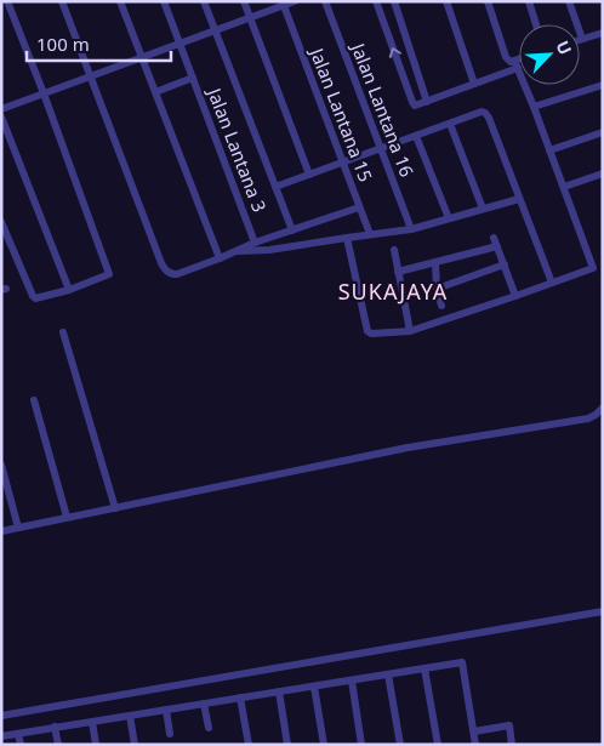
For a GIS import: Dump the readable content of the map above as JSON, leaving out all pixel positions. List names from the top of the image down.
{
  "streets": {
    "street": ["Jalan Lantana 16", "Jalan Lantana 15", "Jalan Lantana 3"]
  },
  "districts": ["SUKAJAYA"],
  "scale_bar": "100 m",
  "north": "top right"
}
